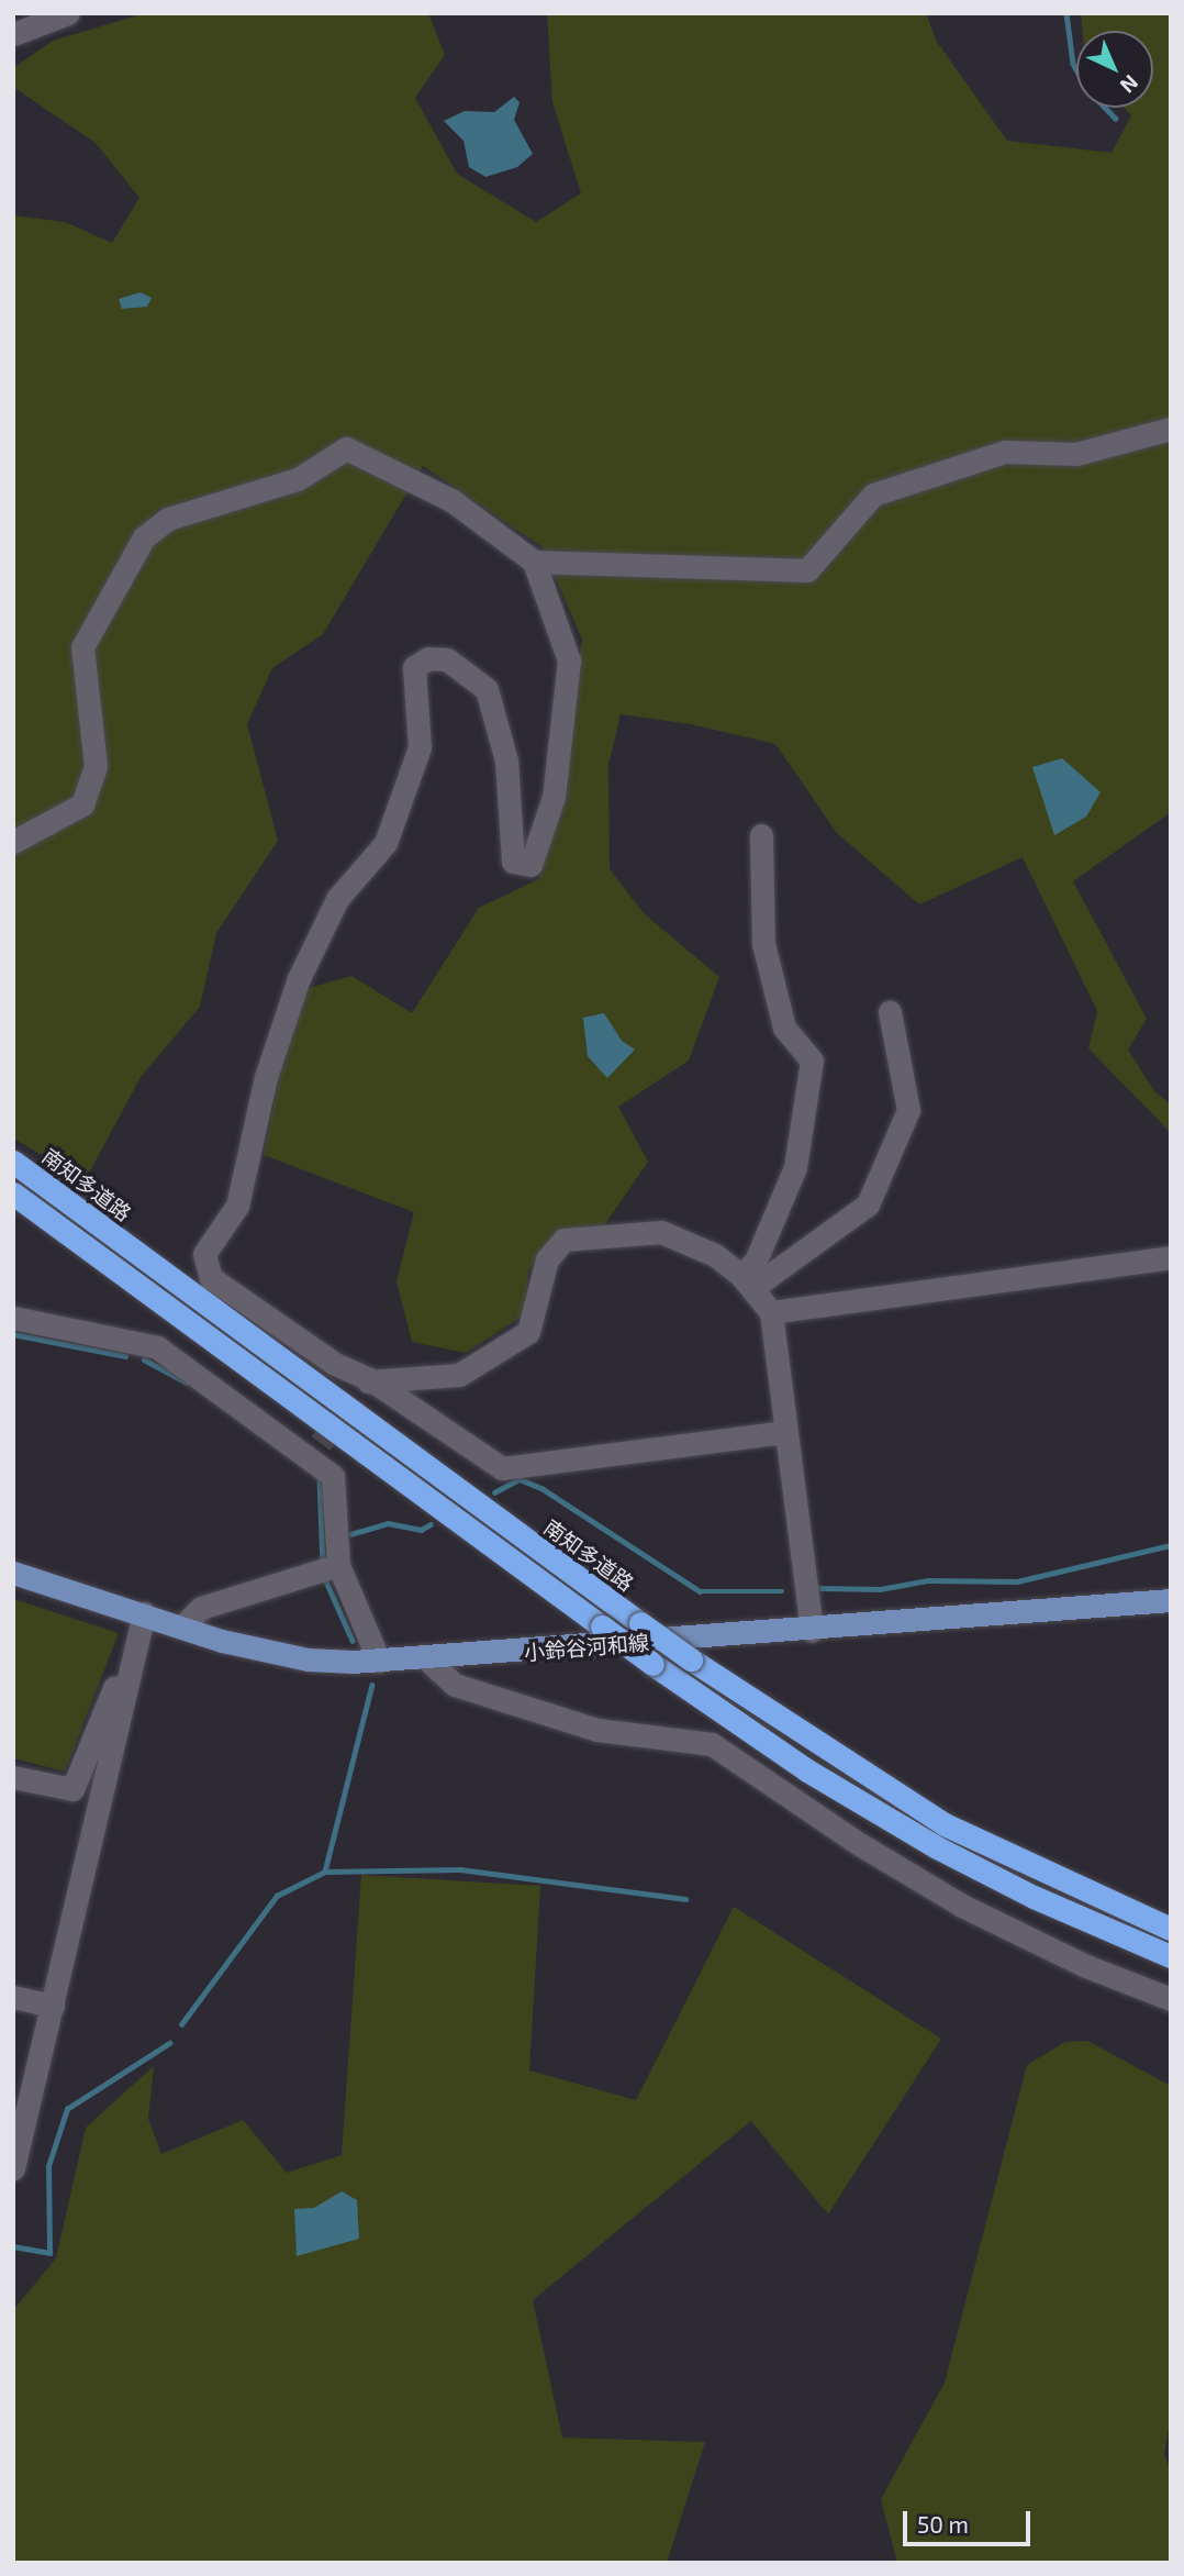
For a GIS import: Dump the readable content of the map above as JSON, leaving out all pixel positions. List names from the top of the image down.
{
  "streets": {
    "highway": ["南知多道路"],
    "main road": ["小鈴谷河和線"]
  },
  "scale_bar": "50 m",
  "north": "bottom right"
}
